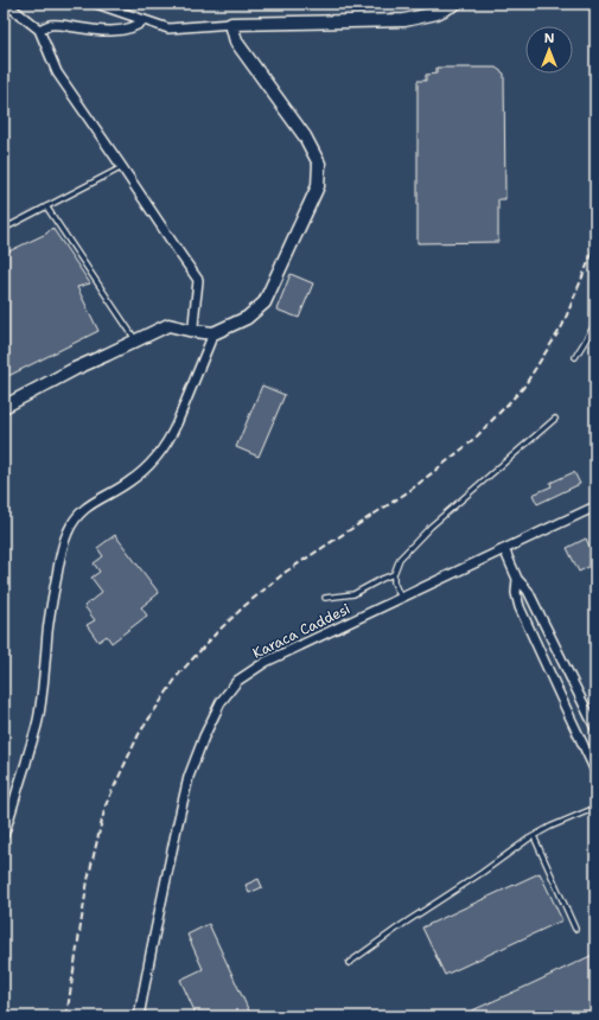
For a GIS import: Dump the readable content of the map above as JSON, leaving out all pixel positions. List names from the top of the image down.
{
  "streets": {
    "street": ["Karaca Caddesi"]
  },
  "north": "top"
}
